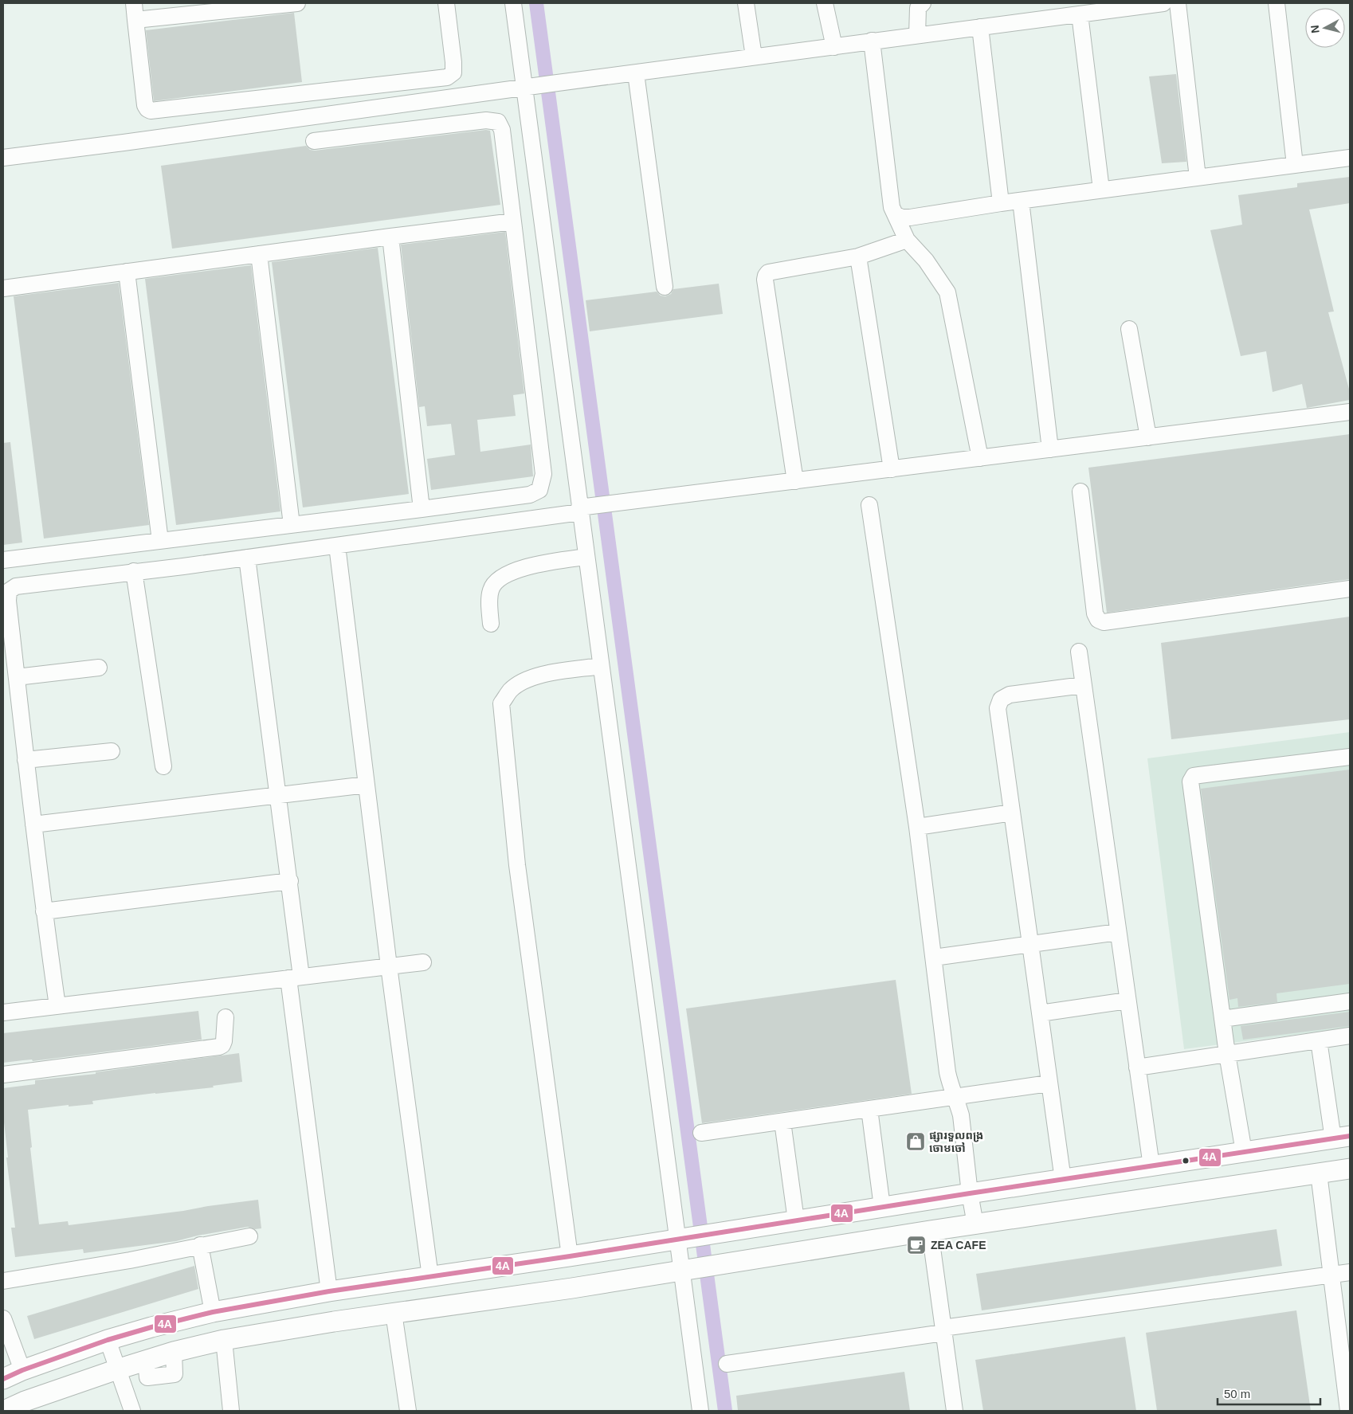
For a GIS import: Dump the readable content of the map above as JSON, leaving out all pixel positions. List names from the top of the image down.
{
  "places": {
    "shop": ["ផ្សារទួលពង្រ ចោមចៅ"],
    "cafe": ["ZEA CAFE"]
  },
  "lines": ["transit line 4A"],
  "scale_bar": "50 m",
  "north": "left"
}
